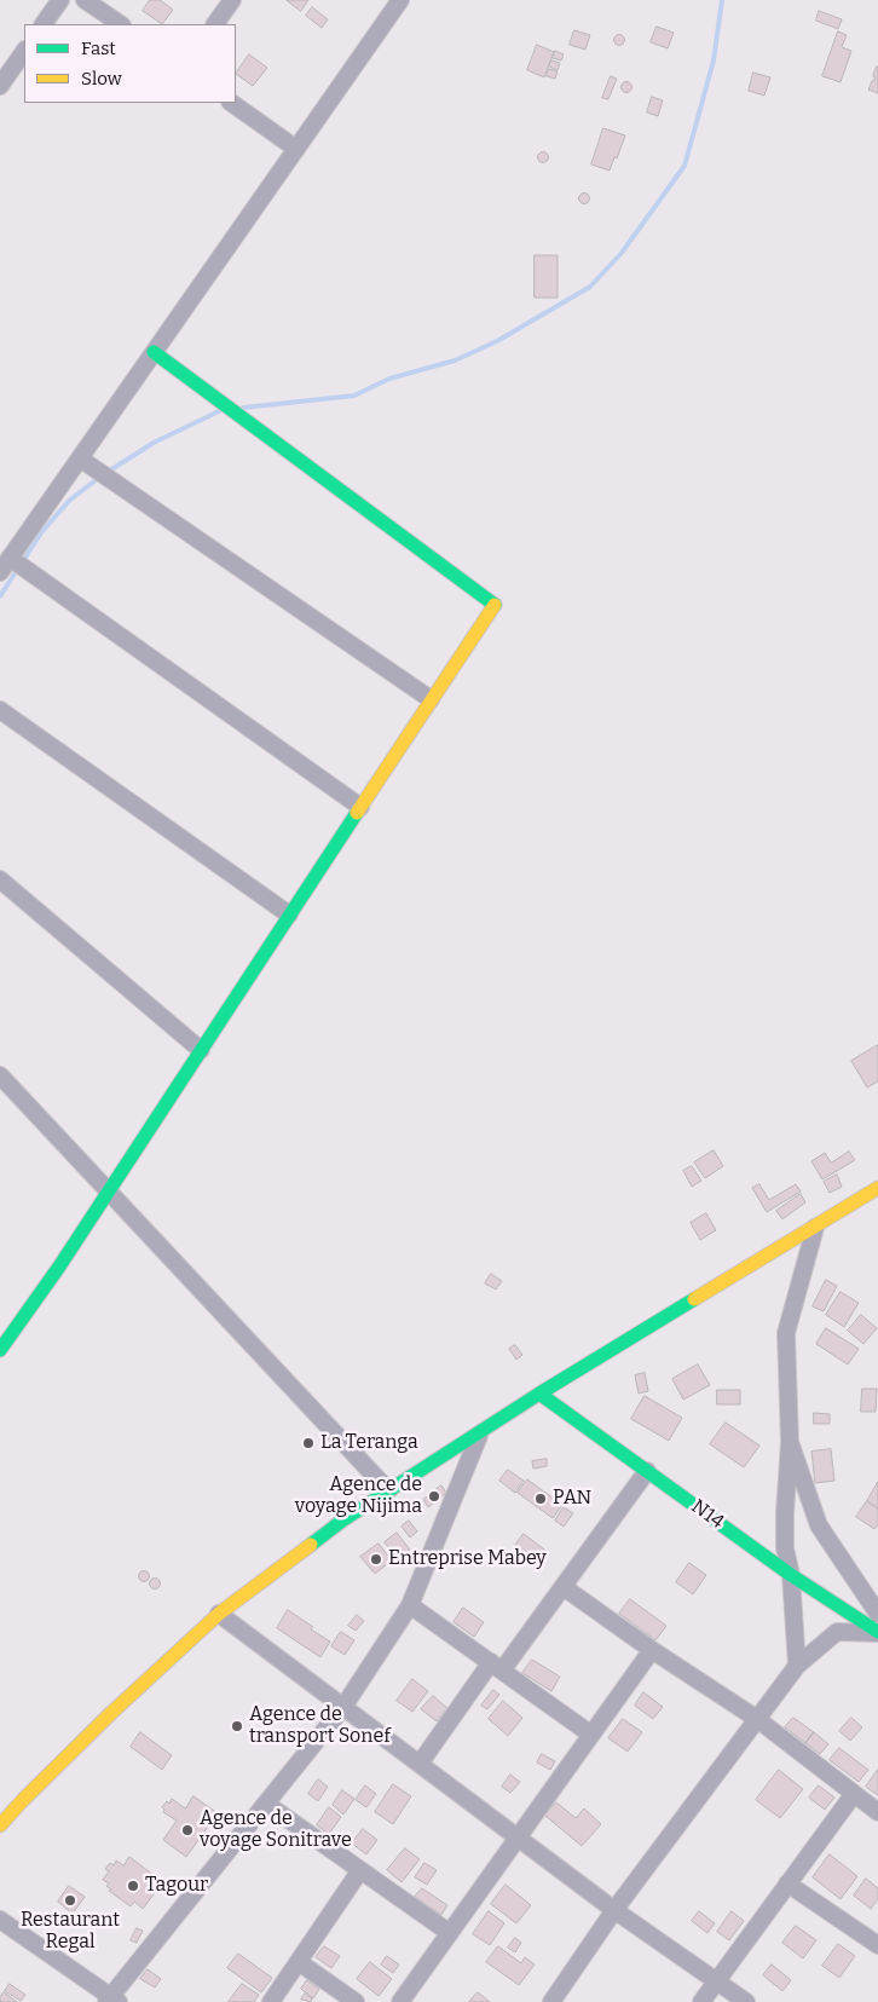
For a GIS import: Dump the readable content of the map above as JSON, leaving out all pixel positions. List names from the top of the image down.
{
  "streets": {
    "main road": ["N14"]
  },
  "places": [
    "La Teranga",
    "Agence de voyage Nijima",
    "PAN",
    "Entreprise Mabey",
    "Agence de transport Sonef",
    "Agence de voyage Sonitrave",
    "Tagour",
    "Restaurant Regal"
  ],
  "legend": ["Fast", "Slow"]
}
